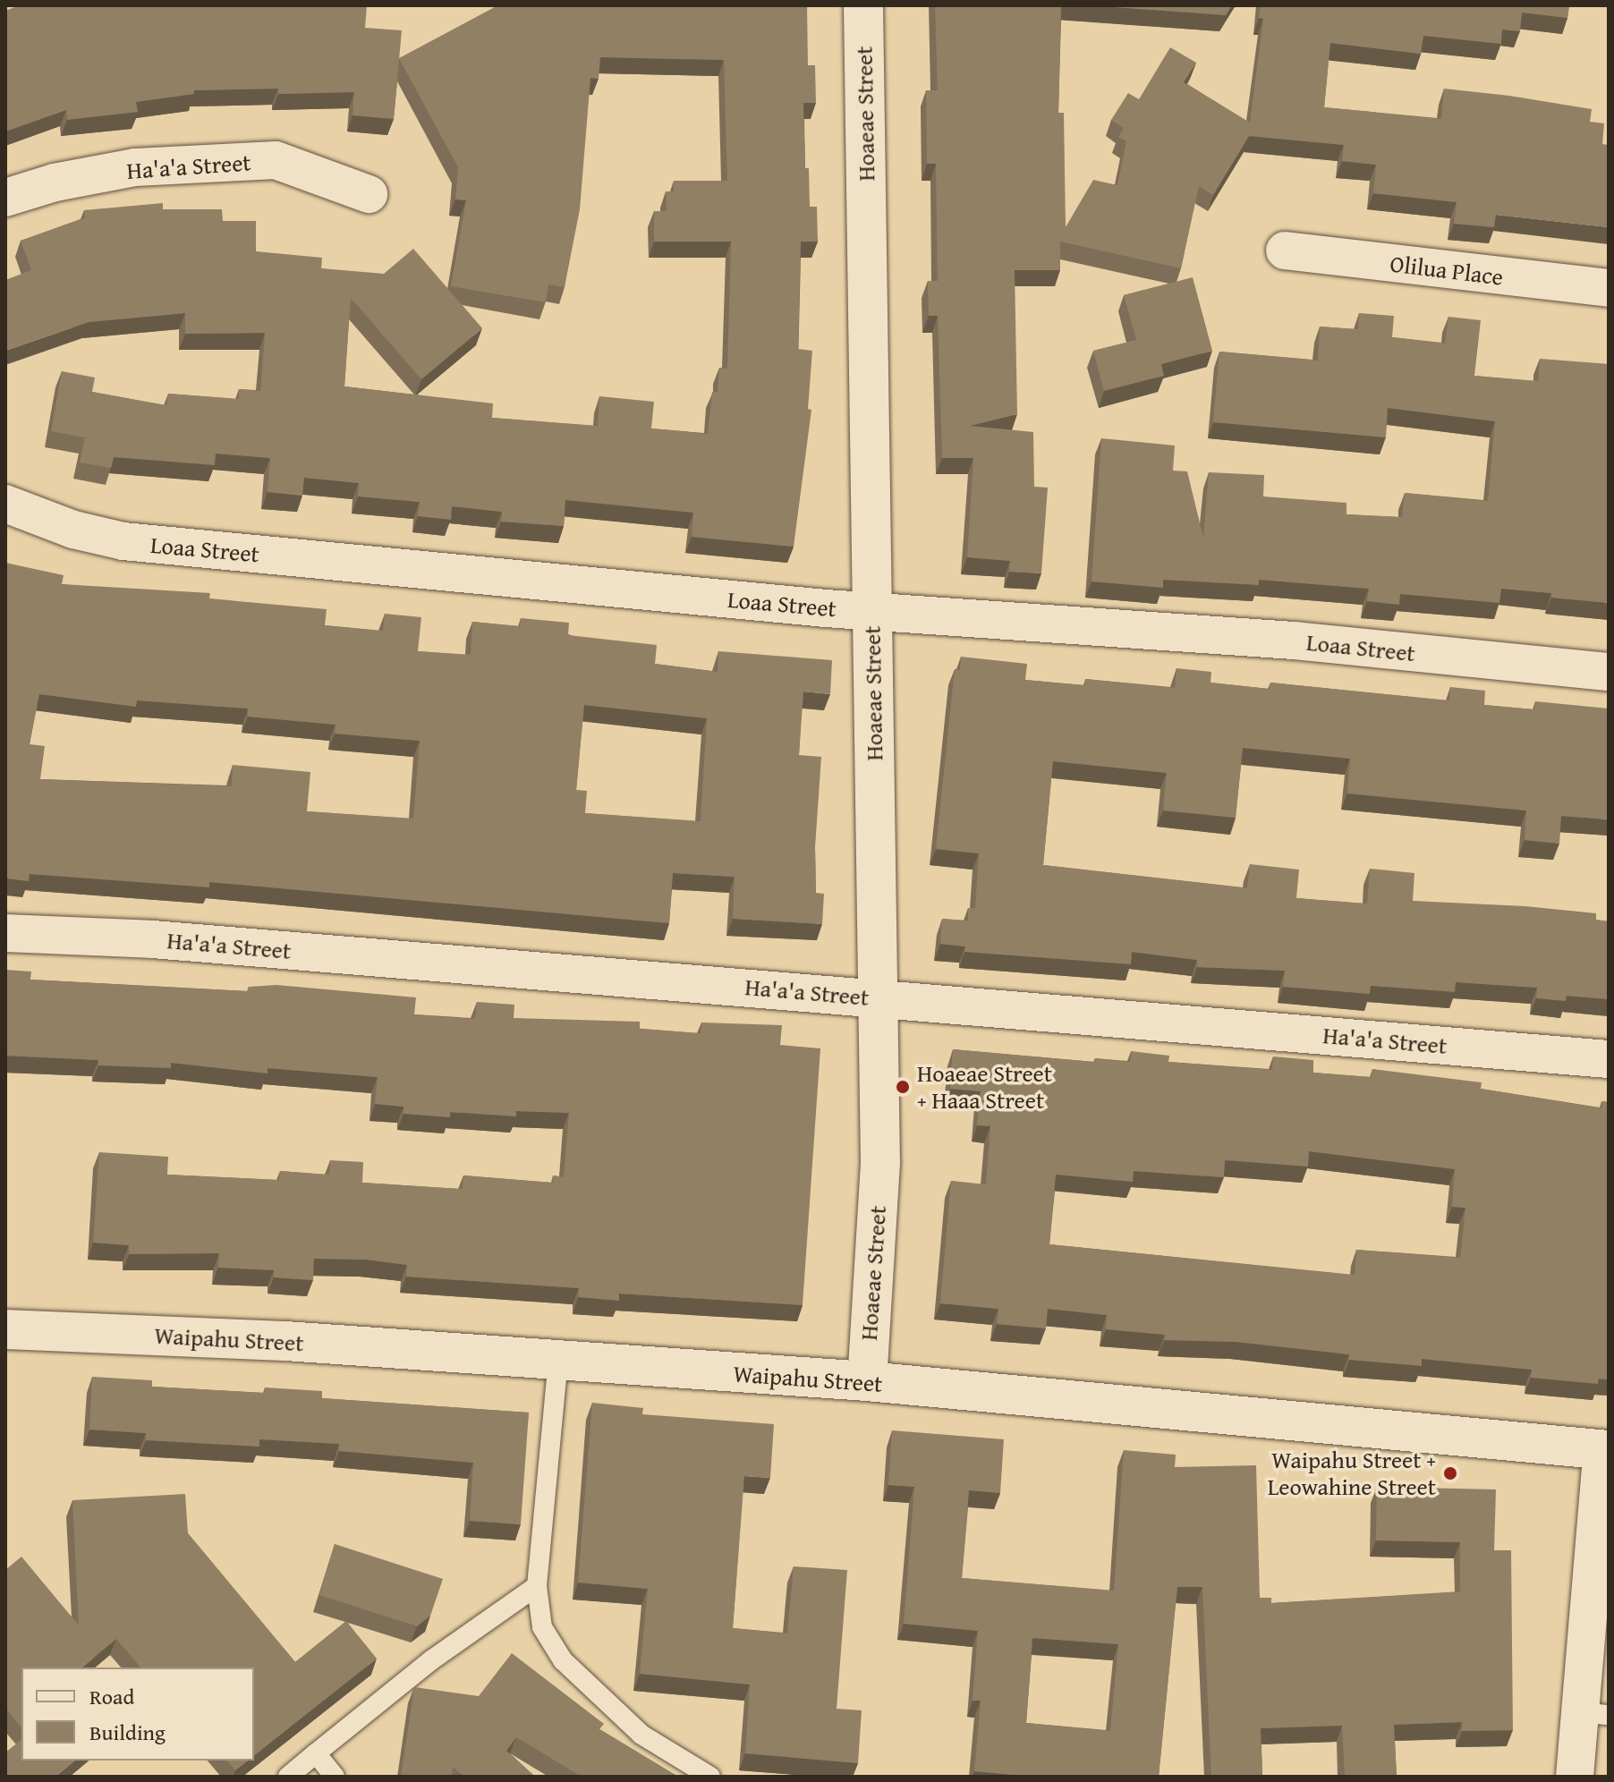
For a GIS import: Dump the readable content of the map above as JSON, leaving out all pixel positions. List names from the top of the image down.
{
  "streets": {
    "street": [
      "Hoaeae Street",
      "Ha'a'a Street",
      "Olilua Place",
      "Loaa Street",
      "Waipahu Street"
    ]
  },
  "crossings": [
    ["Hoaeae Street", "Ha'a'a Street"],
    ["Hoaeae Street", "Loaa Street"],
    ["Hoaeae Street", "Waipahu Street"]
  ],
  "places": ["Hoaeae Street + Haaa Street", "Waipahu Street + Leowahine Street"],
  "legend": ["Road", "Building"]
}
